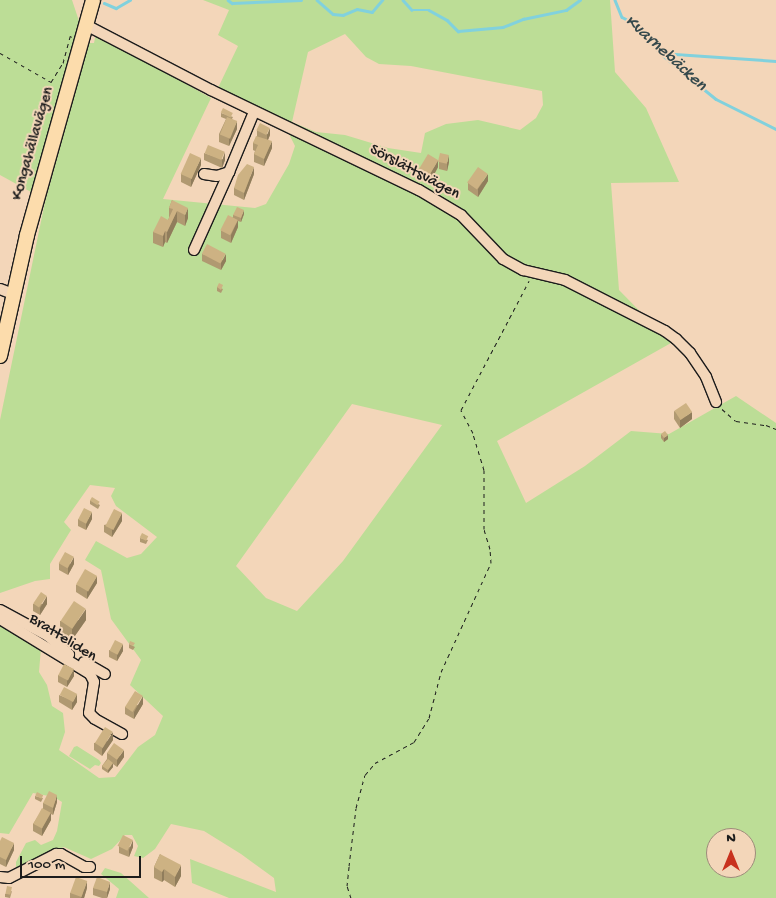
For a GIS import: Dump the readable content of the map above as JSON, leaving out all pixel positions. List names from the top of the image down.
{
  "streets": {
    "main road": ["Kongahällavägen"],
    "street": ["Sörslättsvägen", "Bratteliden"]
  },
  "crossings": [
    ["Kongahällavägen", "Sörslättsvägen"]
  ],
  "water": ["Kvarnebäcken"],
  "scale_bar": "100 m",
  "north": "top"
}
